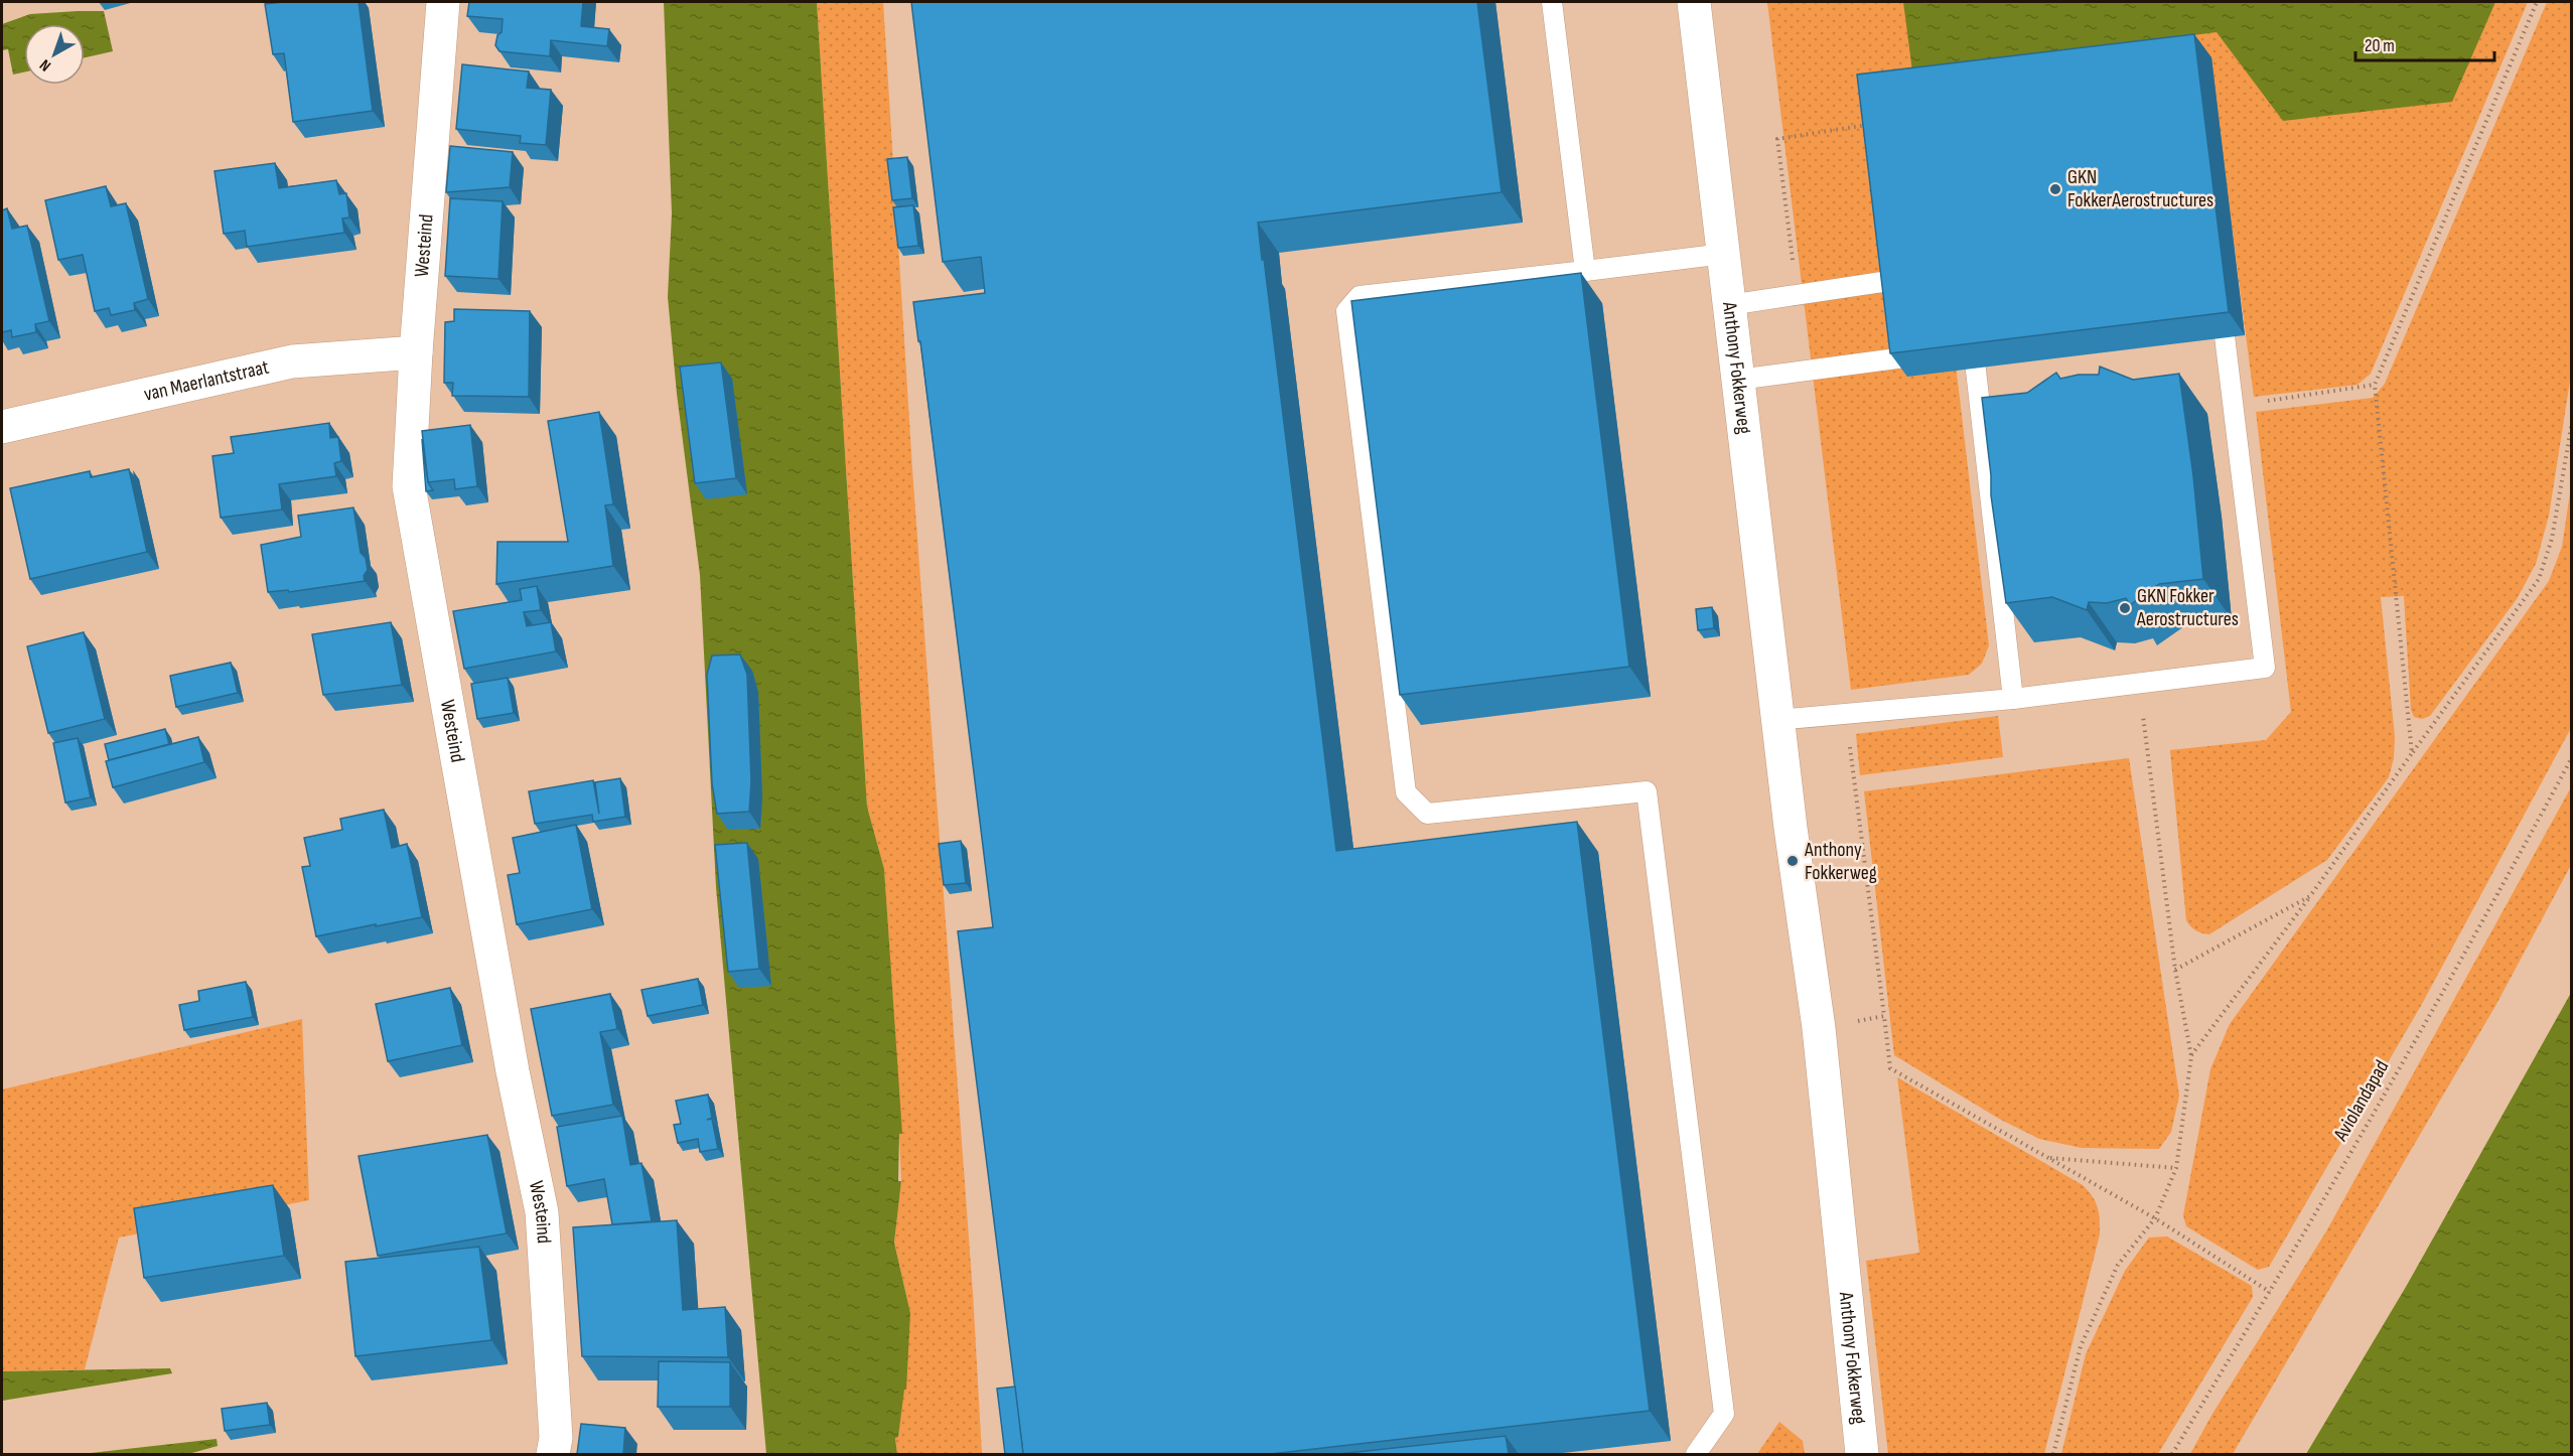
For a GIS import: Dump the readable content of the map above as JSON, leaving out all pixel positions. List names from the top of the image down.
{
  "streets": {
    "street": ["Westeind", "Anthony Fokkerweg", "van Maerlantstraat"],
    "path": ["Aviolandapad"]
  },
  "crossings": [
    ["Westeind", "van Maerlantstraat"]
  ],
  "places": ["GKN FokkerAerostructures", "GKN Fokker Aerostructures", "Anthony Fokkerweg"],
  "scale_bar": "20 m",
  "north": "bottom left"
}
